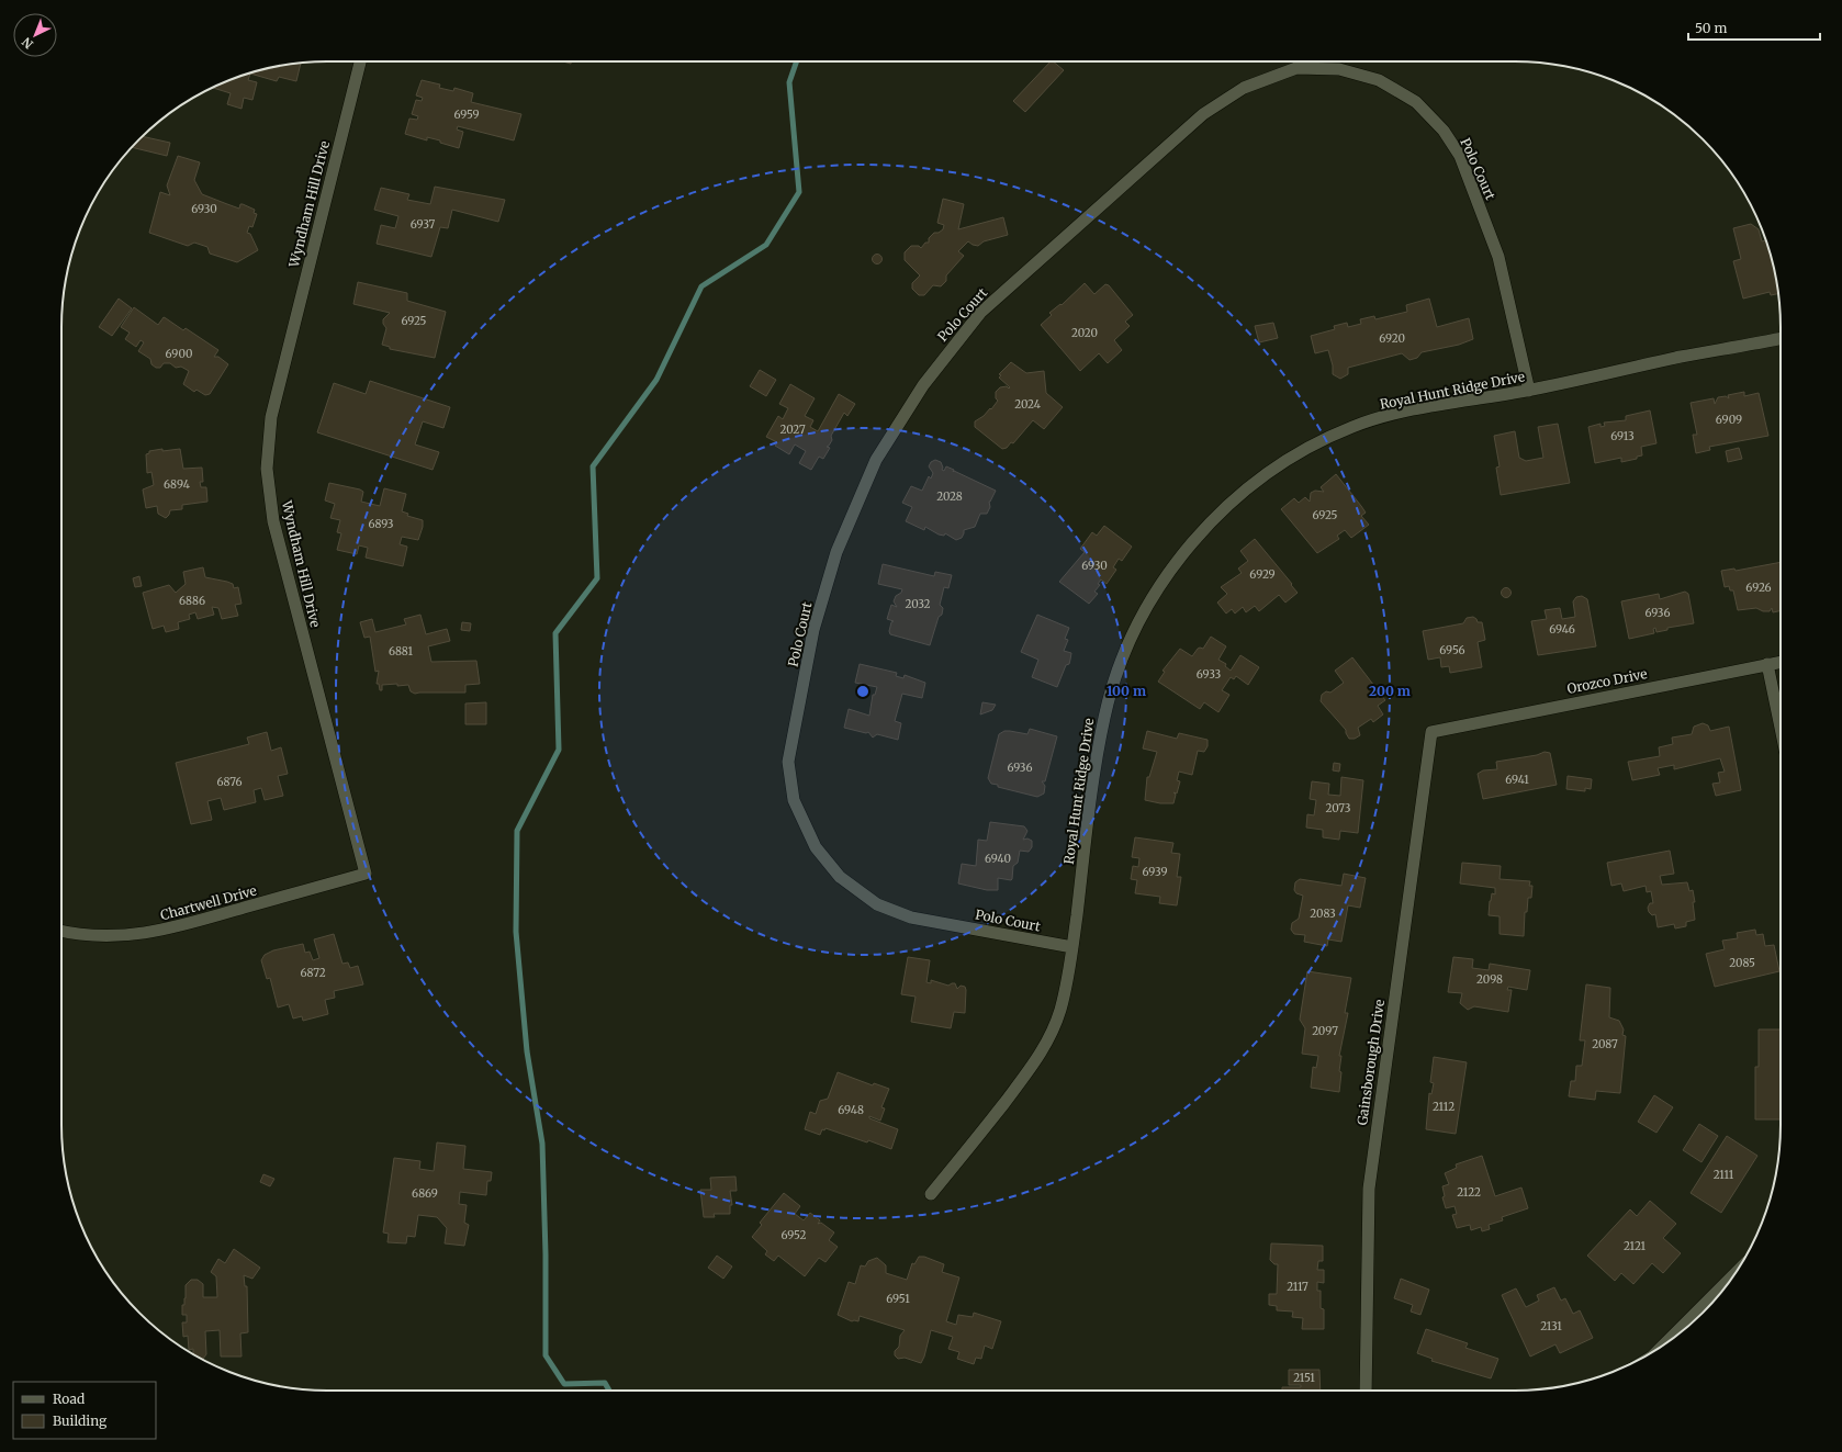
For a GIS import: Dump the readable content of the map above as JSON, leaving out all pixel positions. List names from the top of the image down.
{
  "streets": {
    "street": [
      "Polo Court",
      "Wyndham Hill Drive",
      "Royal Hunt Ridge Drive",
      "Orozco Drive",
      "Chartwell Drive",
      "Gainsborough Drive"
    ]
  },
  "crossings": [
    ["Polo Court", "Royal Hunt Ridge Drive"],
    ["Wyndham Hill Drive", "Chartwell Drive"],
    ["Orozco Drive", "Gainsborough Drive"]
  ],
  "house_numbers": [
    "6959",
    "6930",
    "6937",
    "6925",
    "2020",
    "6920",
    "6900",
    "2024",
    "6909",
    "2027",
    "6913",
    "6894",
    "2028",
    "6925",
    "6893",
    "6930",
    "6929",
    "6926",
    "6886",
    "2032",
    "6936",
    "6946",
    "6956",
    "6881",
    "6933",
    "6936",
    "6941",
    "6876",
    "2073",
    "6940",
    "6939",
    "2083",
    "2085",
    "6872",
    "2098",
    "2097",
    "2087",
    "2112",
    "6948",
    "2111",
    "2122",
    "6869",
    "6952",
    "2121",
    "2117",
    "6951",
    "2131",
    "2151"
  ],
  "legend": ["Road", "Building"],
  "scale_bar": "50 m",
  "north": "bottom left",
  "rings": ["100 m", "200 m"]
}
